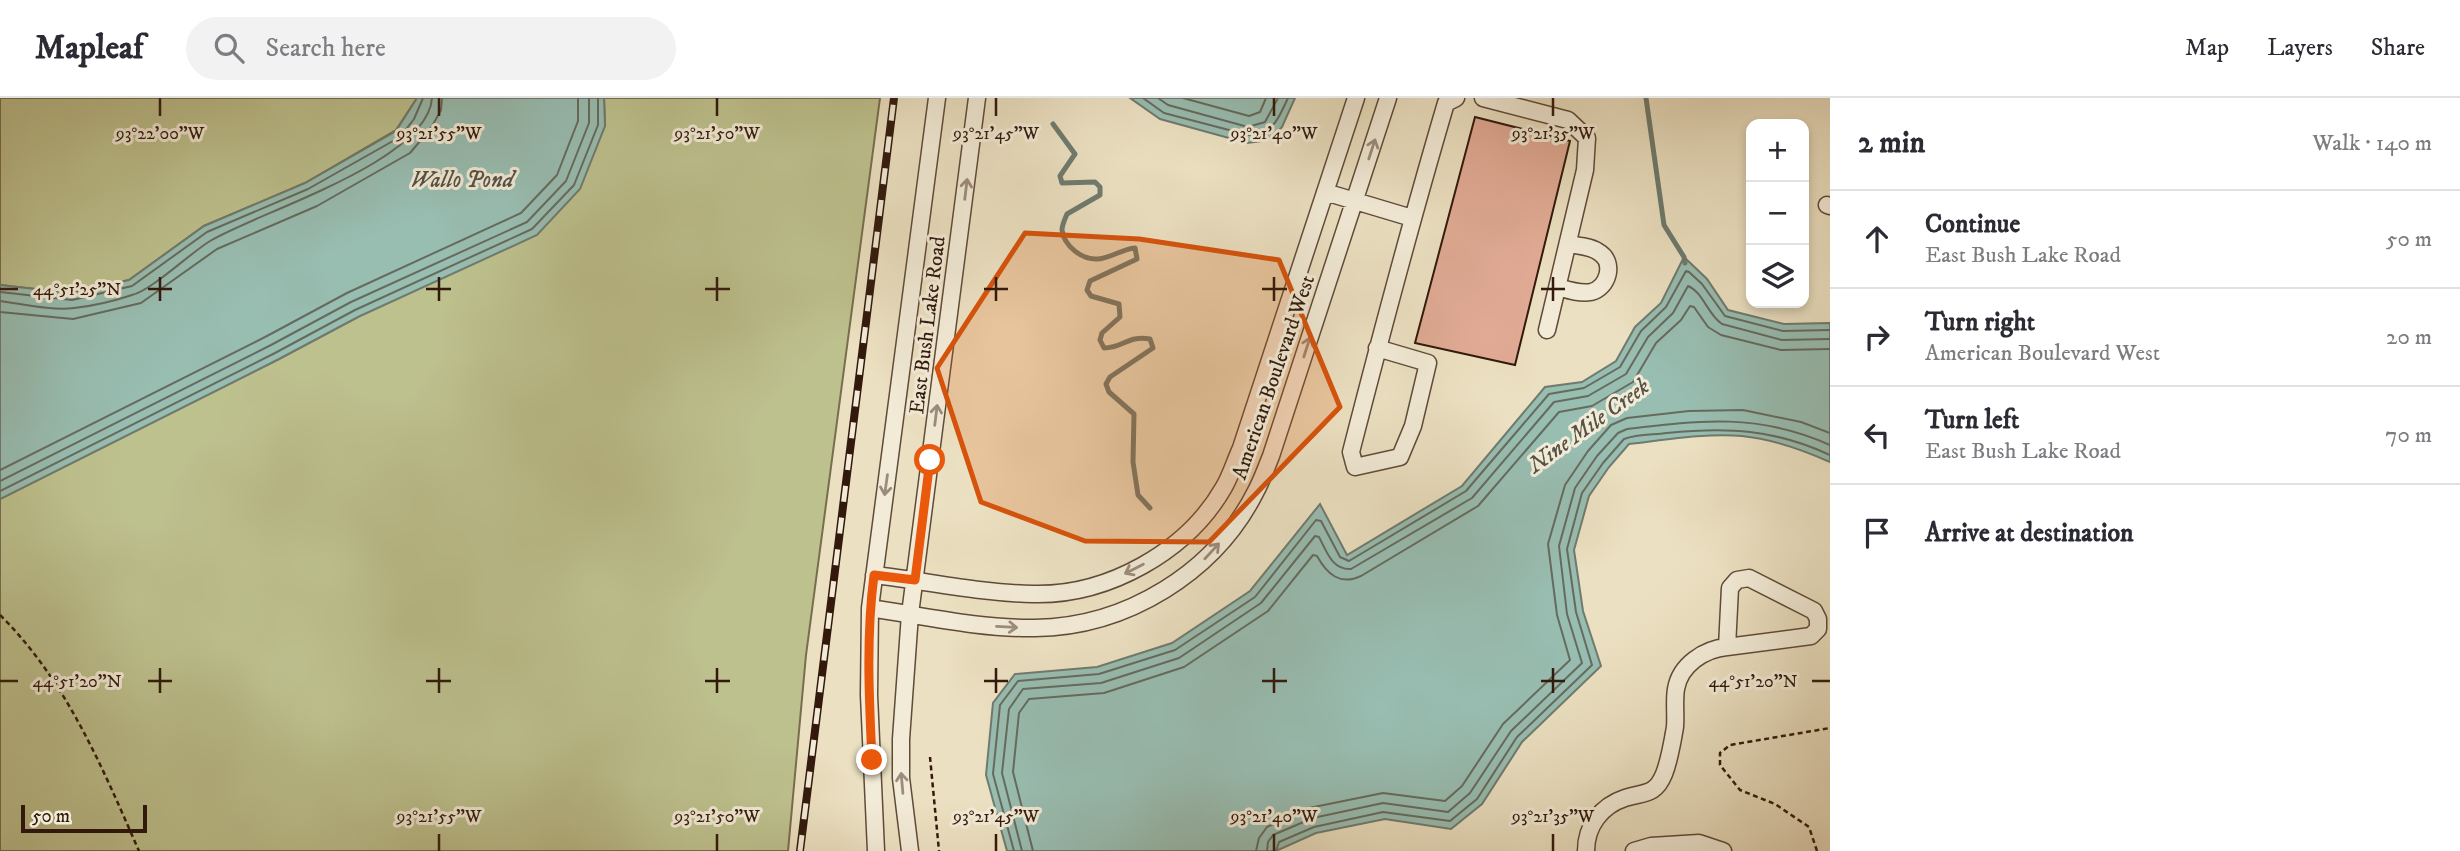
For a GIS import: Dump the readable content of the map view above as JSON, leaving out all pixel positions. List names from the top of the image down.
{
  "streets": {
    "street": ["East Bush Lake Road", "American Boulevard West"]
  },
  "crossings": [
    ["East Bush Lake Road", "American Boulevard West"]
  ],
  "water": ["Wallo Pond", "Nine Mile Creek"],
  "scale_bar": "50 m",
  "page": {
    "header": "Mapleaf",
    "search": "Search here",
    "nav": ["Map", "Layers", "Share"],
    "heading": ["2 min", "Walk · 140 m"],
    "map_buttons": ["+", "−"],
    "list": [
      ["Continue", "East Bush Lake Road", "50 m"],
      ["Turn right", "American Boulevard West", "20 m"],
      ["Turn left", "East Bush Lake Road", "70 m"],
      "Arrive at destination"
    ],
    "scale": "50 m"
  },
  "coordinates": [
    "93°22'00\"W",
    "93°21'55\"W",
    "93°21'50\"W",
    "93°21'45\"W",
    "93°21'40\"W",
    "93°21'35\"W",
    "44°51'25\"N",
    "44°51'20\"N"
  ]
}
